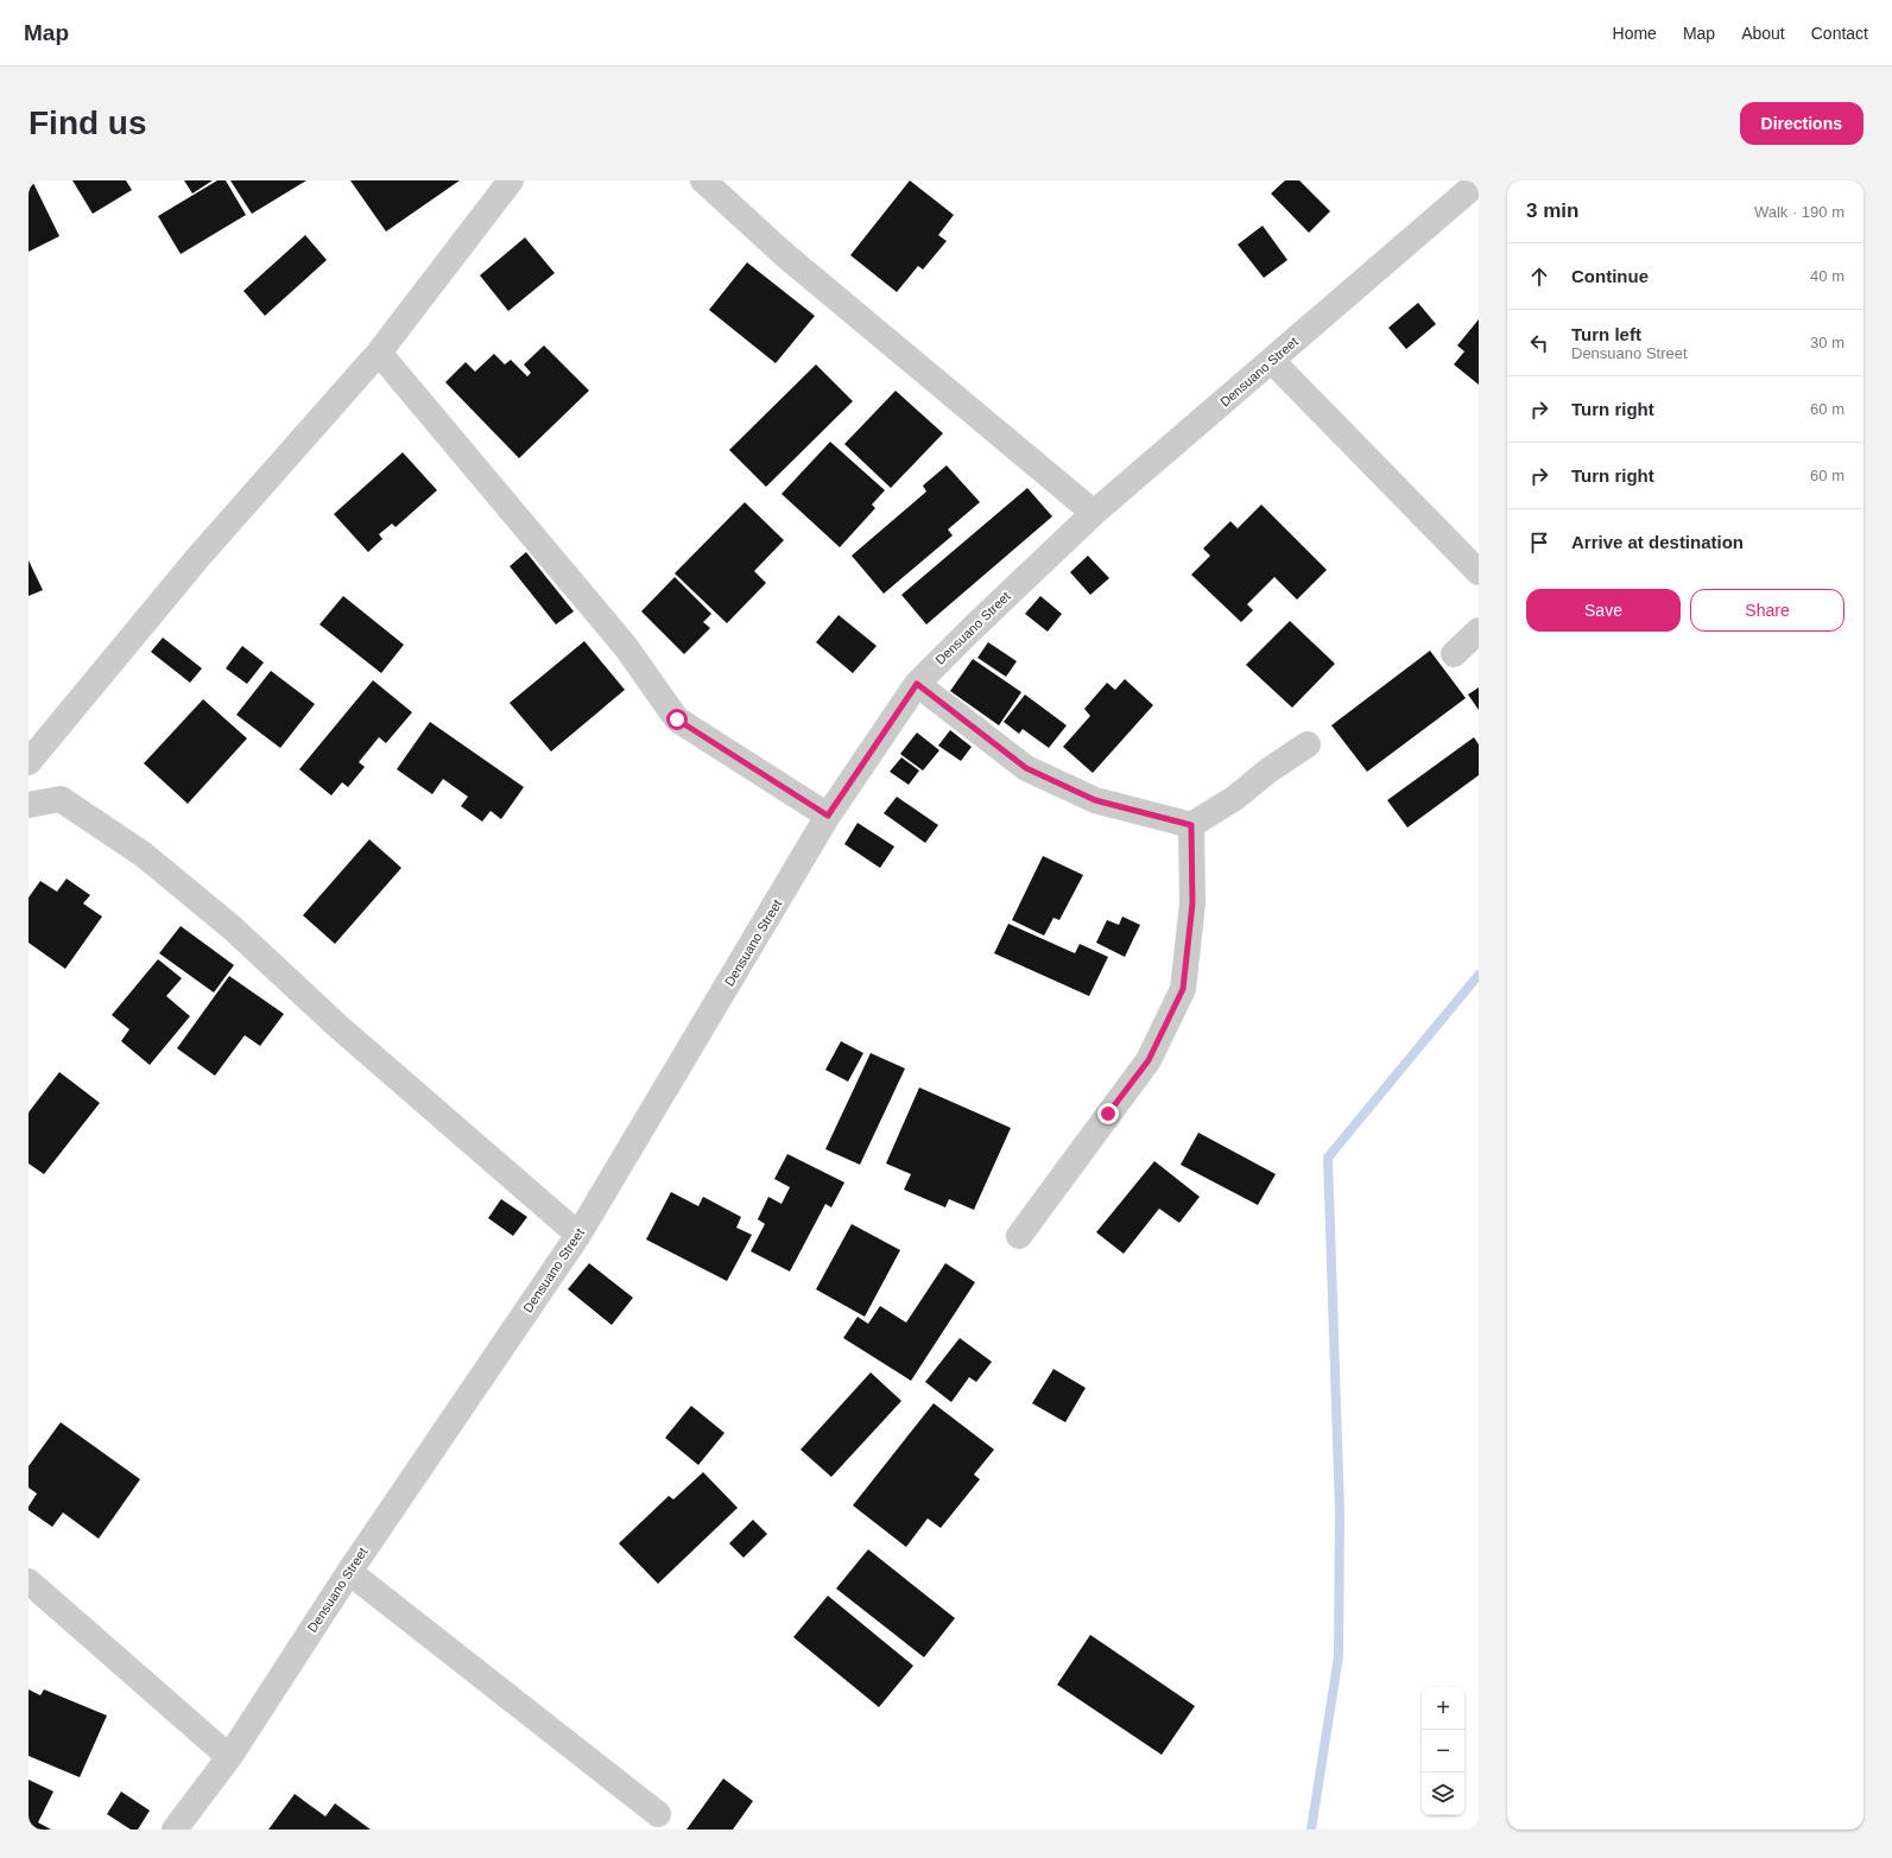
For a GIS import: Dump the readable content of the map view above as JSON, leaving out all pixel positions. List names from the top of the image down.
{
  "streets": {
    "street": ["Densuano Street"]
  },
  "page": {
    "header": "Map",
    "nav": [
      "Home",
      "Map",
      "About",
      "Contact"
    ],
    "buttons": [
      "Directions",
      ["Save", "Share"]
    ],
    "title": "Find us",
    "heading": ["3 min", "Walk · 190 m"],
    "list": [
      ["Continue", "40 m"],
      ["Turn left", "Densuano Street", "30 m"],
      ["Turn right", "60 m"],
      ["Turn right", "60 m"],
      "Arrive at destination"
    ],
    "map_buttons": ["+", "−"]
  }
}
